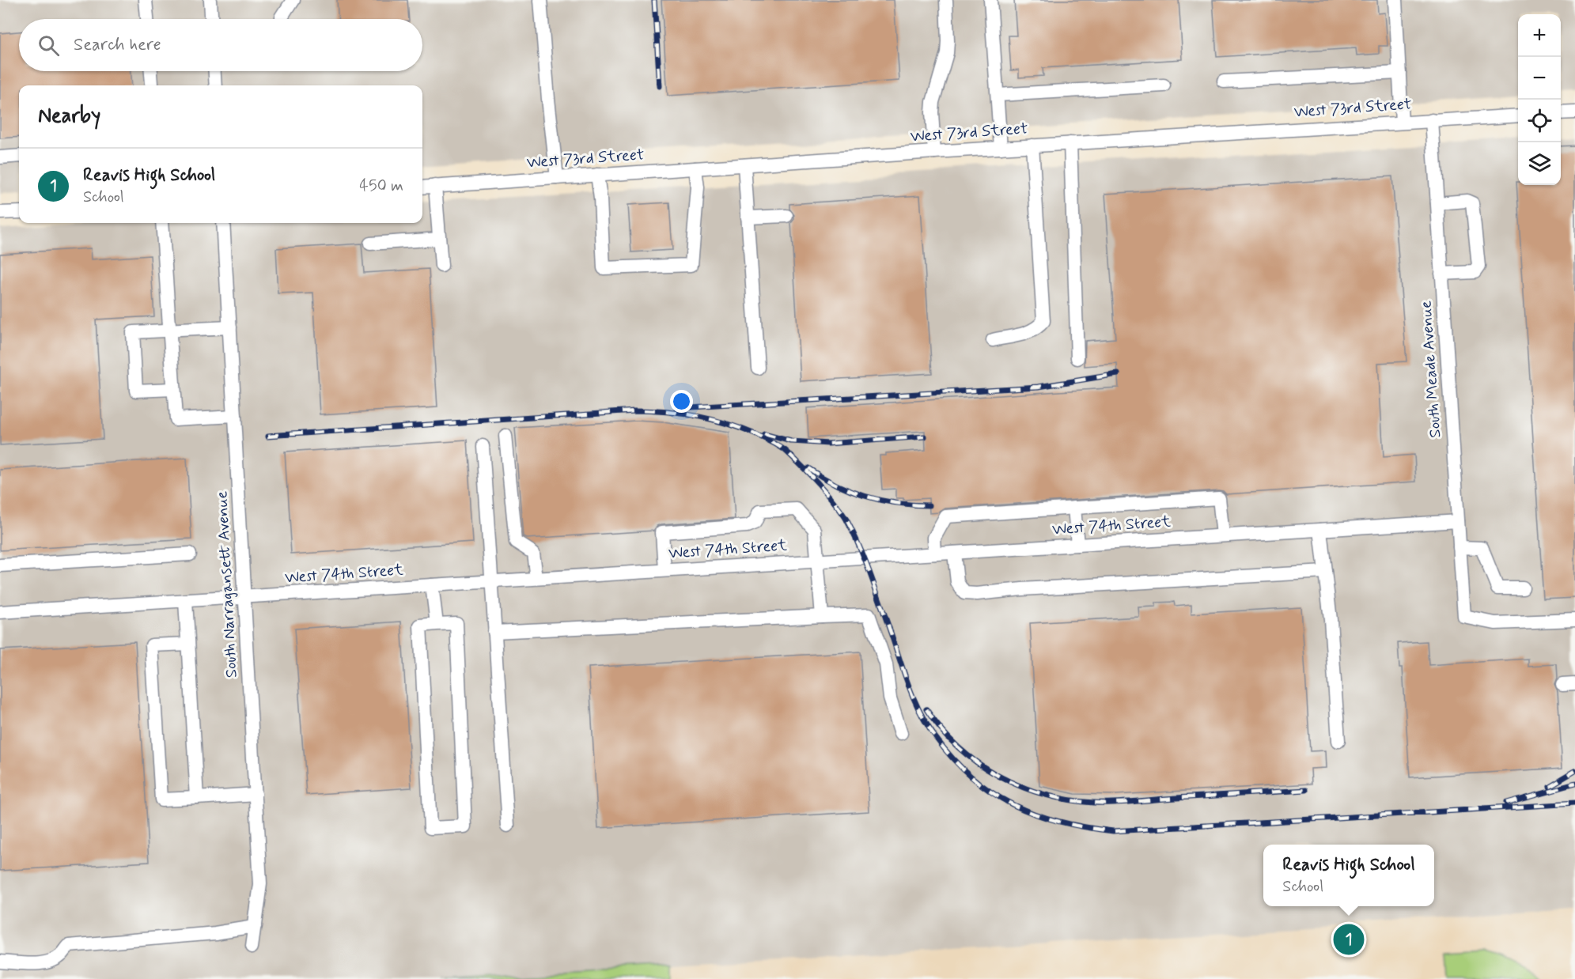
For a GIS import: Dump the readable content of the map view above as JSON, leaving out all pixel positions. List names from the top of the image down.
{
  "streets": {
    "street": [
      "West 73rd Street",
      "South Meade Avenue",
      "West 74th Street",
      "South Narragansett Avenue"
    ]
  },
  "crossings": [
    ["West 73rd Street", "South Meade Avenue"],
    ["South Meade Avenue", "West 74th Street"],
    ["West 74th Street", "South Narragansett Avenue"]
  ],
  "page": {
    "map_buttons": ["+", "−"],
    "search": "Search here",
    "heading": "Nearby",
    "list": [
      {
        "mark": "1",
        "name": "Reavis High School",
        "note": "School",
        "value": "450 m"
      }
    ],
    "popup": ["Reavis High School", "School"],
    "pins": "1"
  }
}
